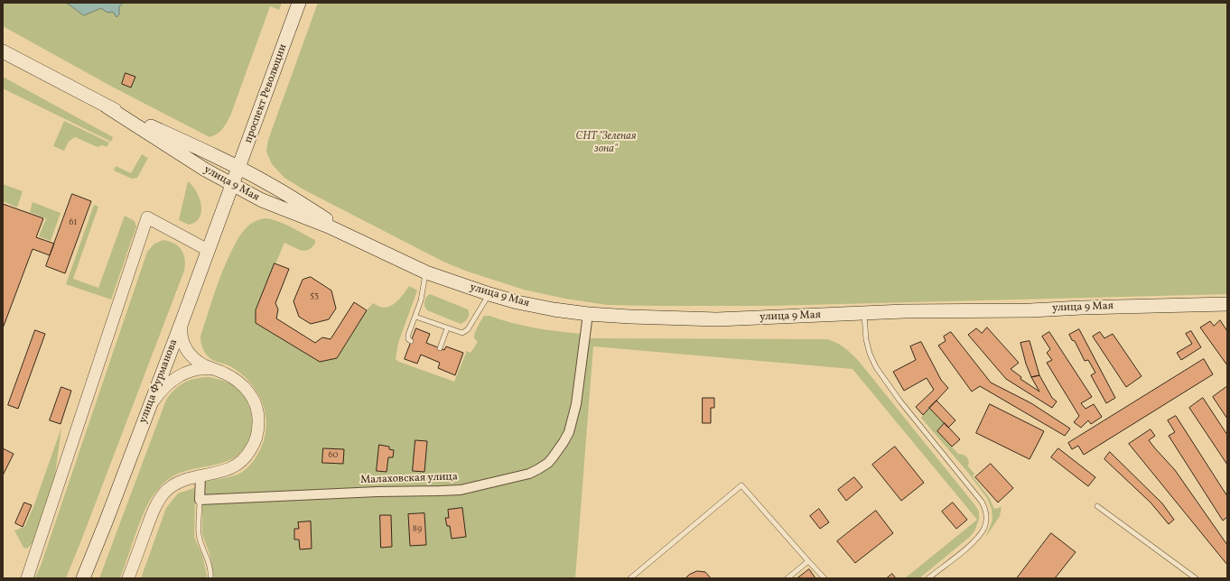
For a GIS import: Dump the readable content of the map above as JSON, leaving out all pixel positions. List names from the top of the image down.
{
  "streets": {
    "main road": ["проспект Революции", "улица 9 Мая", "улица Фурманова"],
    "street": ["Малаховская улица"]
  },
  "crossings": [
    ["проспект Революции", "улица 9 Мая"],
    ["проспект Революции", "улица Фурманова"],
    ["улица 9 Мая", "улица Фурманова"],
    ["улица 9 Мая", "Малаховская улица"]
  ],
  "parks": ["СНТ \"Зеленая зона\""],
  "house_numbers": [
    "61",
    "53",
    "60",
    "89"
  ]
}
